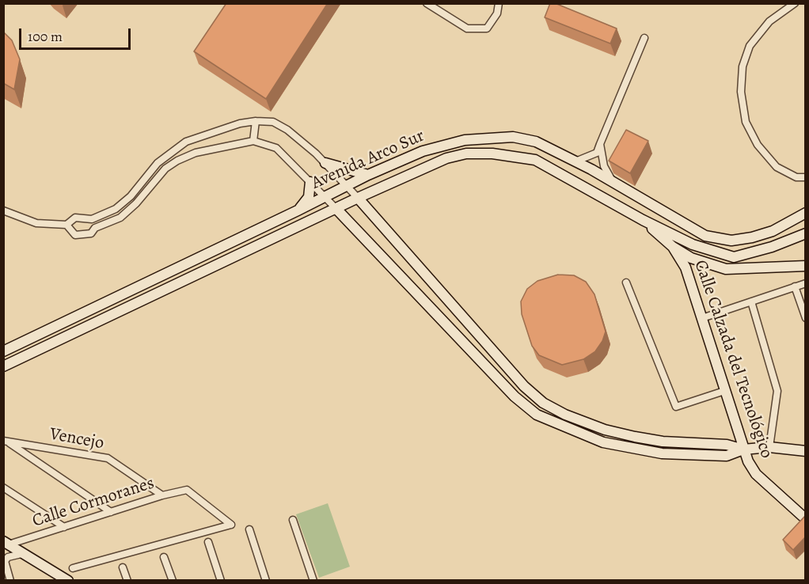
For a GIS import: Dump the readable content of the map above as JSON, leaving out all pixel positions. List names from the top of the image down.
{
  "streets": {
    "main road": ["Avenida Arco Sur", "Calle Calzada del Tecnológico"],
    "street": ["Vencejo", "Calle Cormoranes"]
  },
  "crossings": [
    ["Vencejo", "Calle Cormoranes"]
  ],
  "scale_bar": "100 m"
}
